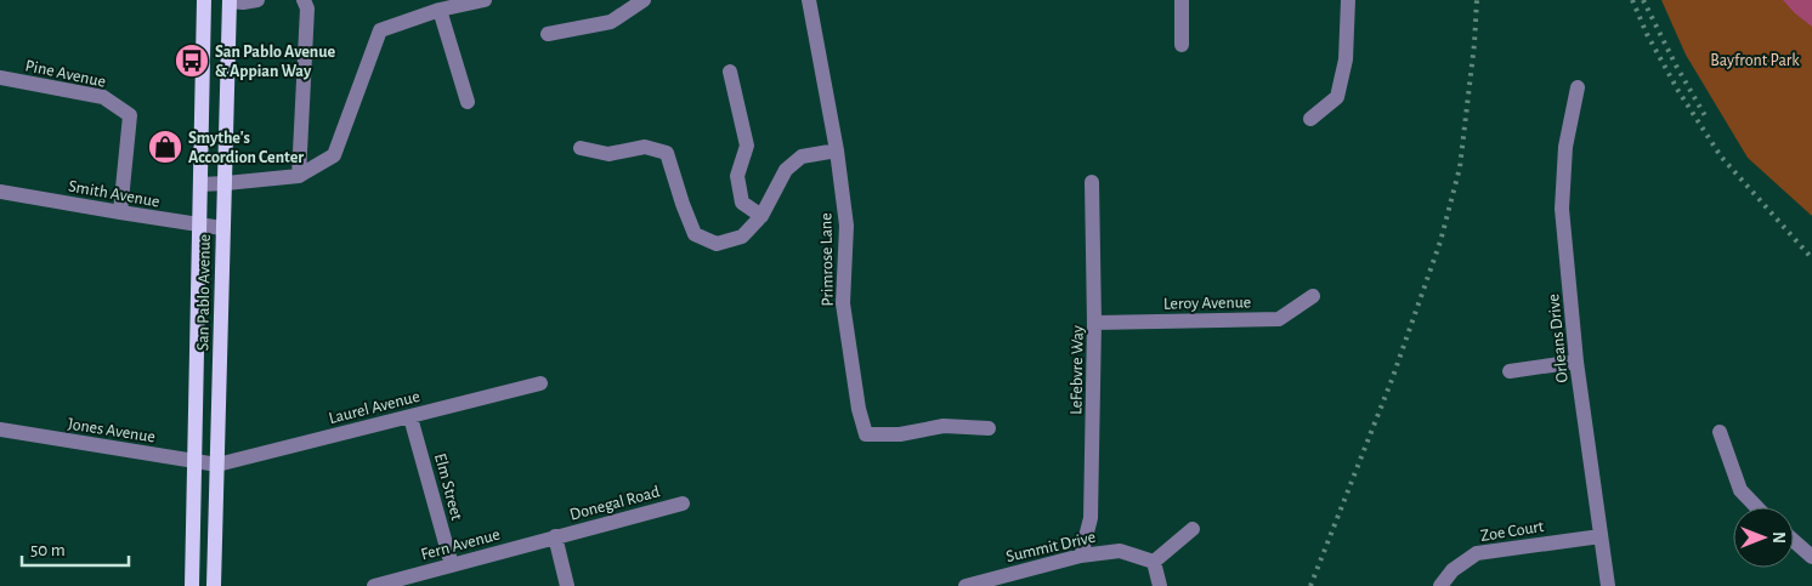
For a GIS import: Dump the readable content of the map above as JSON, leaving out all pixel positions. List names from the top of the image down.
{
  "streets": {
    "main road": ["San Pablo Avenue"],
    "street": [
      "Pine Avenue",
      "Smith Avenue",
      "Primrose Lane",
      "Leroy Avenue",
      "Orleans Drive",
      "LeFebvre Way",
      "Laurel Avenue",
      "Jones Avenue",
      "Elm Street",
      "Donegal Road",
      "Zoe Court",
      "Fern Avenue",
      "Summit Drive"
    ]
  },
  "crossings": [
    ["Pine Avenue", "Smith Avenue"],
    ["Smith Avenue", "San Pablo Avenue"],
    ["San Pablo Avenue", "Laurel Avenue"],
    ["San Pablo Avenue", "Jones Avenue"],
    ["Leroy Avenue", "LeFebvre Way"],
    ["Orleans Drive", "Zoe Court"],
    ["LeFebvre Way", "Summit Drive"],
    ["Laurel Avenue", "Jones Avenue"],
    ["Laurel Avenue", "Elm Street"],
    ["Elm Street", "Fern Avenue"],
    ["Donegal Road", "Fern Avenue"]
  ],
  "parks": ["Bayfront Park"],
  "places": {
    "bus stop": ["San Pablo Avenue & Appian Way"],
    "shop": ["Smythe's Accordion Center"]
  },
  "scale_bar": "50 m",
  "north": "right"
}
